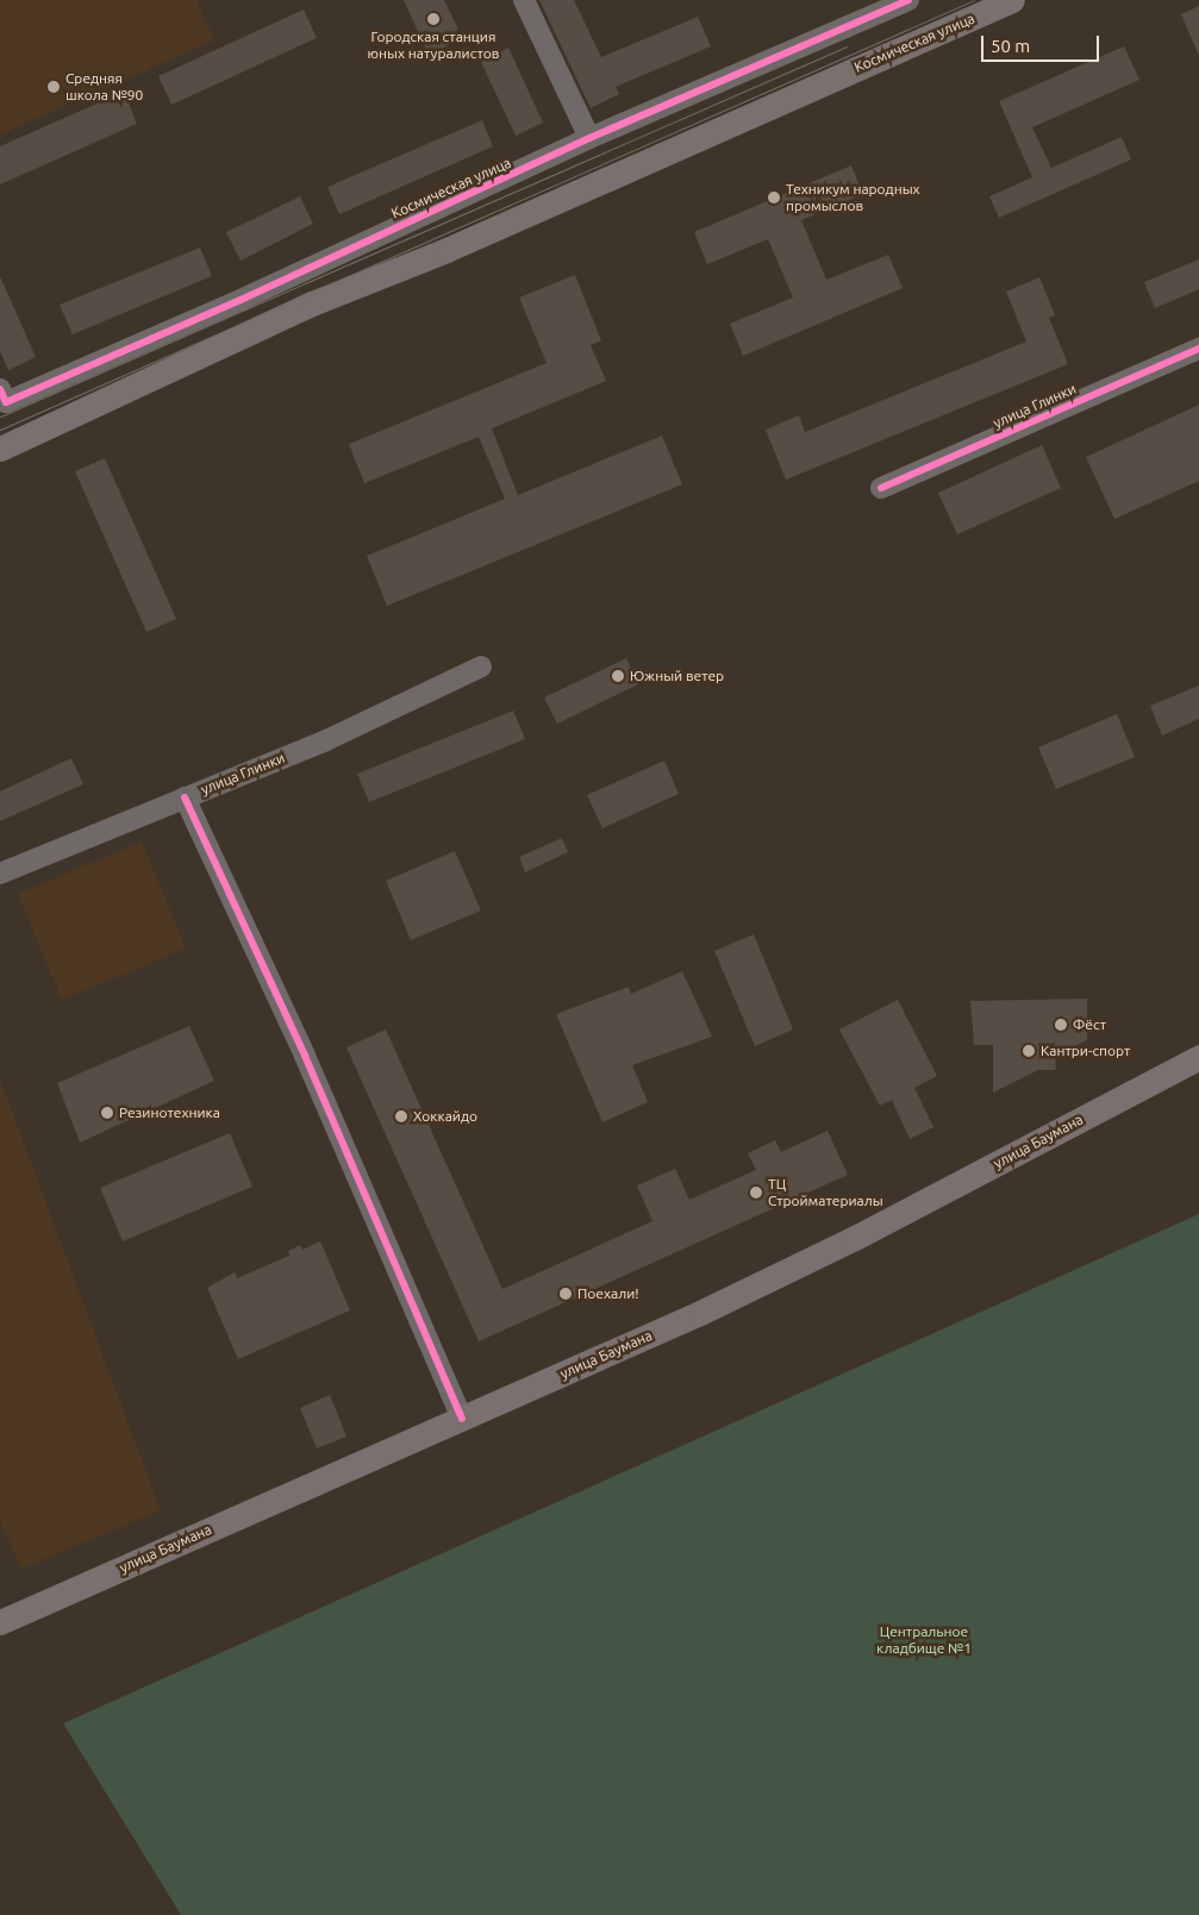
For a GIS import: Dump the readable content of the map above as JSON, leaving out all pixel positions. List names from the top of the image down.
{
  "streets": {
    "main road": ["Космическая улица", "улица Баумана"],
    "street": ["улица Глинки"]
  },
  "parks": ["Центральное кладбище №1"],
  "places": [
    "Городская станция юных натуралистов",
    "Средняя школа №90",
    "Техникум народных промыслов",
    "Южный ветер",
    "Фёст",
    "Кантри-спорт",
    "Резинотехника",
    "Хоккайдо",
    "ТЦ Стройматериалы",
    "Поехали!"
  ],
  "scale_bar": "50 m"
}
